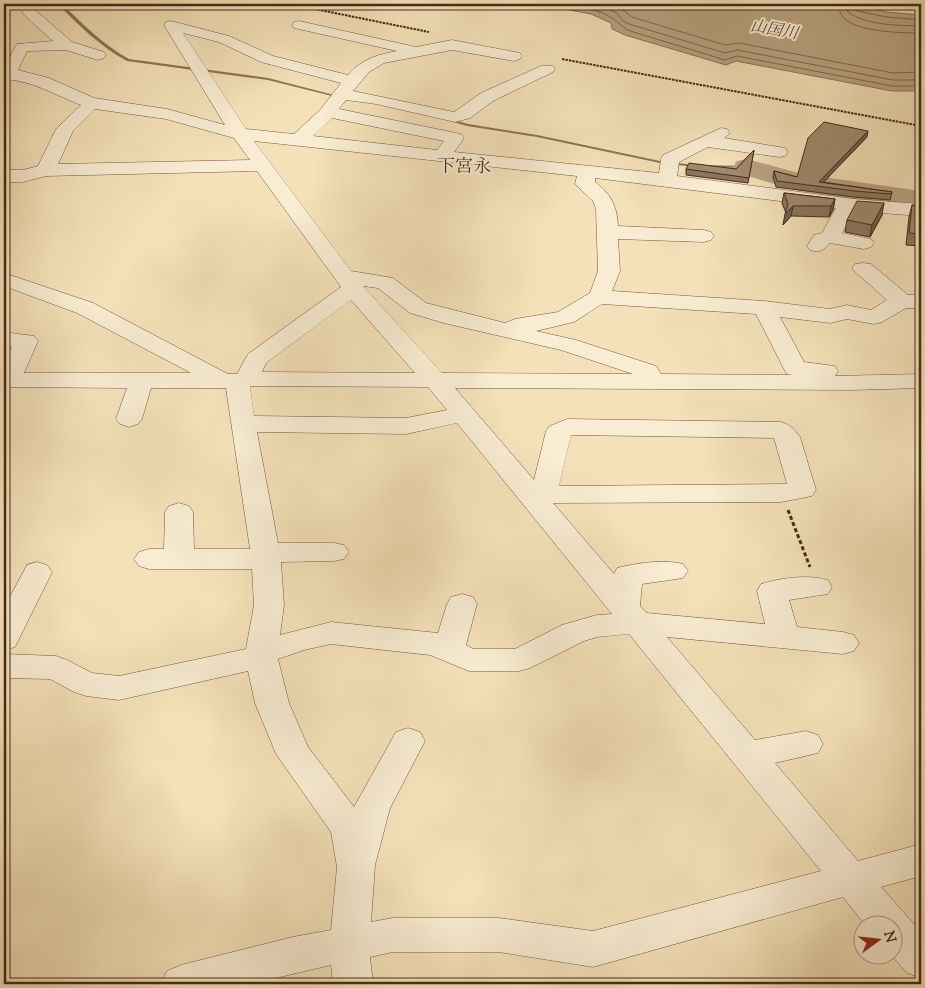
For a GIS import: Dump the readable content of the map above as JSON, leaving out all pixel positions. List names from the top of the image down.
{
  "districts": ["下宮永"],
  "water": ["山国川"],
  "north": "right"
}
